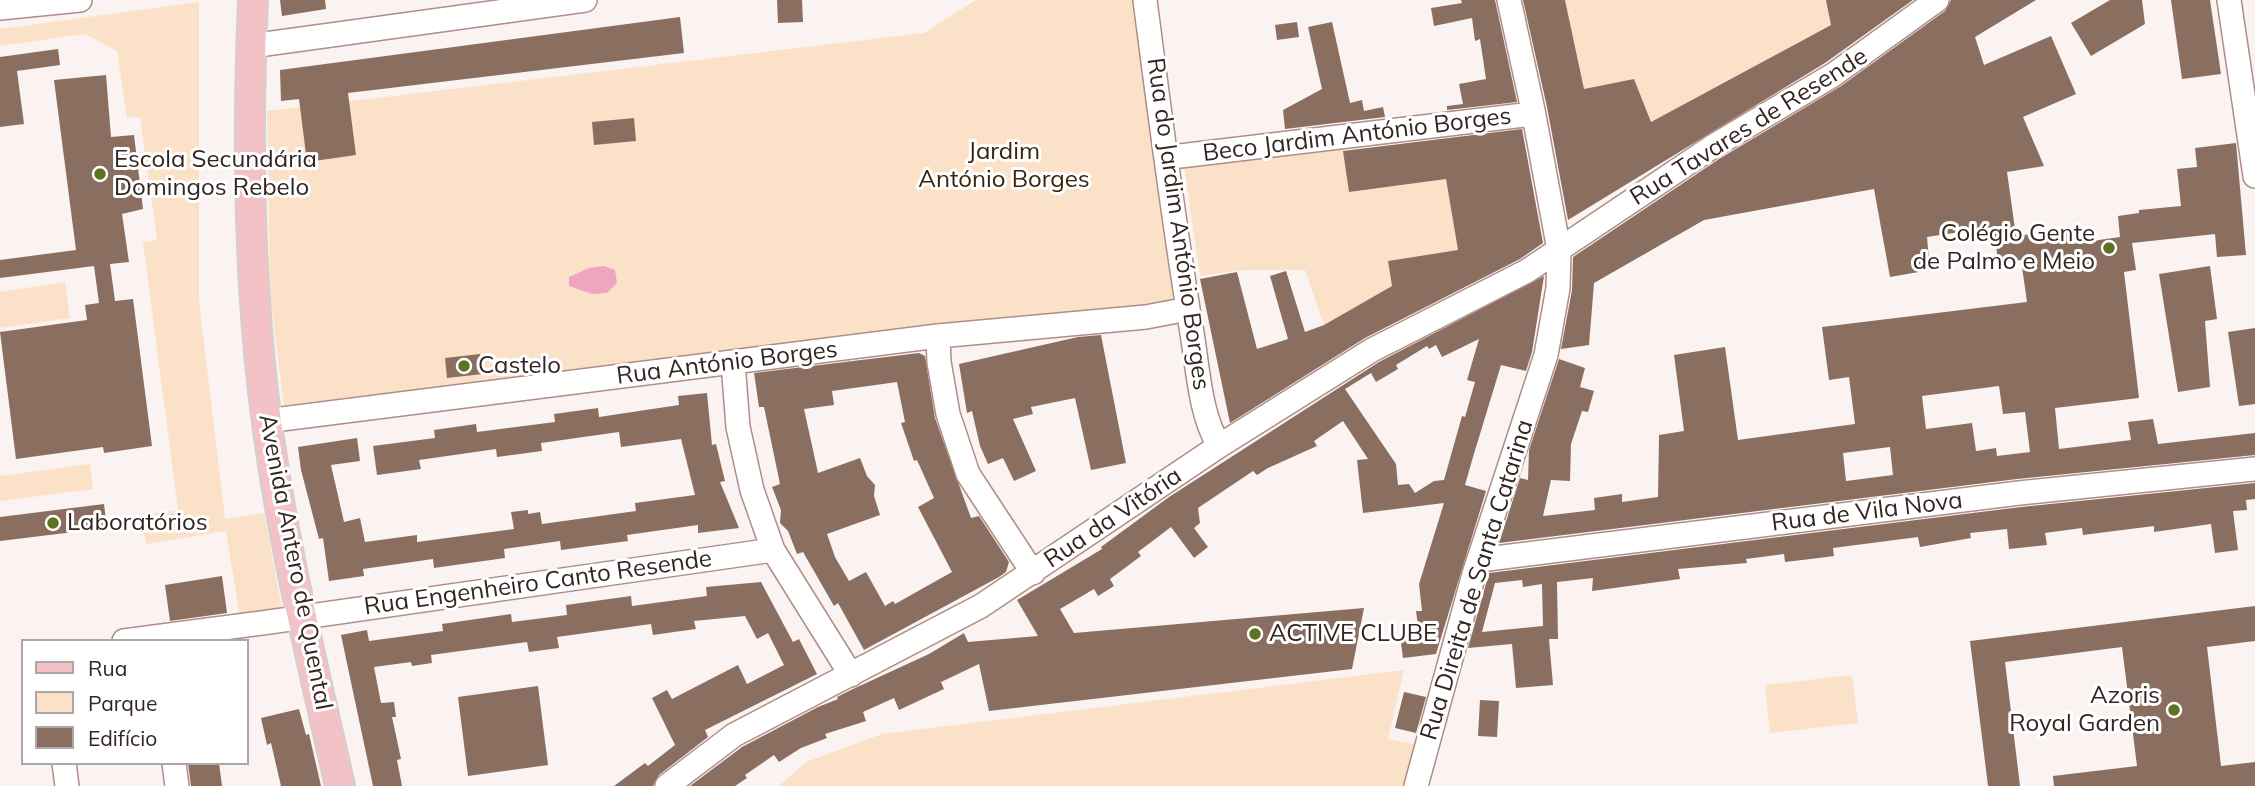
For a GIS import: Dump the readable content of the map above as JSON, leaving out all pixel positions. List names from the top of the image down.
{
  "streets": {
    "main road": ["Avenida Antero de Quental"],
    "street": [
      "Rua Tavares de Resende",
      "Beco Jardim António Borges",
      "Rua do Jardim António Borges",
      "Rua António Borges",
      "Rua de Vila Nova",
      "Rua da Vitória",
      "Rua Direita de Santa Catarina",
      "Rua Engenheiro Canto Resende"
    ]
  },
  "crossings": [
    ["Rua Tavares de Resende", "Rua da Vitória"],
    ["Rua Tavares de Resende", "Rua Direita de Santa Catarina"],
    ["Beco Jardim António Borges", "Rua Direita de Santa Catarina"],
    ["Rua do Jardim António Borges", "Rua António Borges"],
    ["Rua do Jardim António Borges", "Rua da Vitória"],
    ["Rua António Borges", "Avenida Antero de Quental"],
    ["Rua de Vila Nova", "Rua Direita de Santa Catarina"],
    ["Rua da Vitória", "Rua Direita de Santa Catarina"],
    ["Avenida Antero de Quental", "Rua Engenheiro Canto Resende"]
  ],
  "parks": ["Jardim António Borges"],
  "places": [
    "Escola Secundária Domingos Rebelo",
    "Colégio Gente de Palmo e Meio",
    "Castelo",
    "Laboratórios",
    "ACTIVE CLUBE",
    "Azoris Royal Garden"
  ],
  "legend": ["Rua", "Parque", "Edifício"]
}
